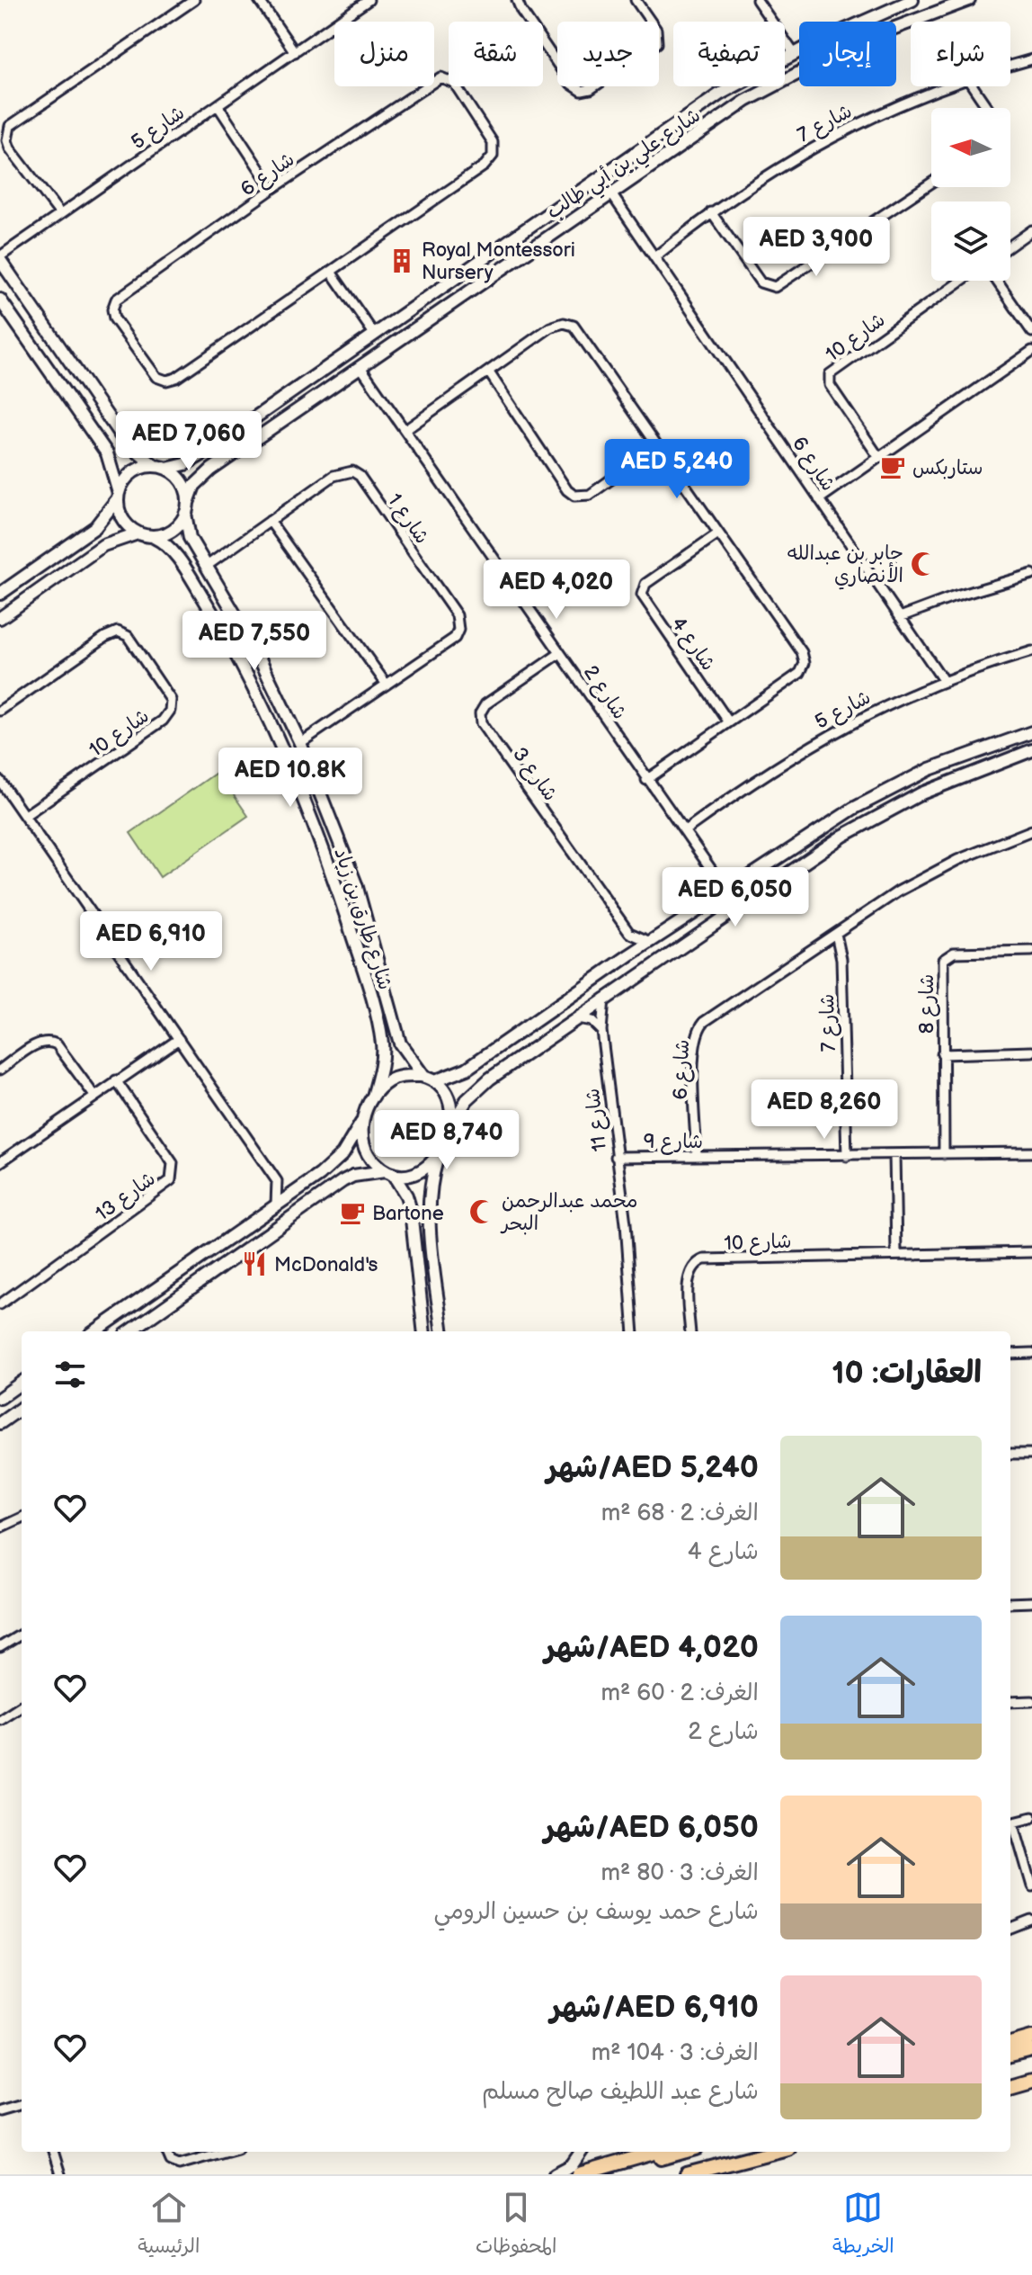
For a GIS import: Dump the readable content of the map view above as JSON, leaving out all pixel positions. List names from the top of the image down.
{
  "streets": {
    "street": [
      "شارع 7",
      "شارع 5",
      "شارع علي بن أبي طالب",
      "شارع 6",
      "شارع 10",
      "شارع 1",
      "شارع 4",
      "شارع 2",
      "شارع 3",
      "شارع طارق بن زياد",
      "شارع 8",
      "شارع 11",
      "شارع 9",
      "شارع 13"
    ]
  },
  "crossings": [
    ["شارع 7", "شارع 6"],
    ["شارع 7", "شارع 9"],
    ["شارع 5", "شارع 6"],
    ["شارع 5", "شارع 2"],
    ["شارع علي بن أبي طالب", "شارع 6"],
    ["شارع علي بن أبي طالب", "شارع 2"],
    ["شارع علي بن أبي طالب", "شارع طارق بن زياد"],
    ["شارع 6", "شارع 9"],
    ["شارع 1", "شارع طارق بن زياد"],
    ["شارع 2", "شارع 3"],
    ["شارع 8", "شارع 9"],
    ["شارع 11", "شارع 9"]
  ],
  "places": {
    "building": ["Royal Montessori Nursery"],
    "cafe": ["ستاربكس", "Bartone"],
    "mosque": ["جابر بن عبدالله الأنصاري", "محمد عبدالرحمن البحر"],
    "restaurant": ["McDonald's"]
  },
  "north": "left",
  "page": {
    "chip": [
      "شراء",
      "إيجار",
      "تصفية",
      "جديد",
      "شقة",
      "منزل"
    ],
    "price": [
      "AED 3,900",
      "AED 7,060",
      "AED 5,240",
      "AED 4,020",
      "AED 7,550",
      "AED 10.8K",
      "AED 6,050",
      "AED 6,910",
      "AED 8,260",
      "AED 8,740"
    ],
    "heading": "العقارات: 10",
    "list": [
      {
        "name": "AED 5,240/شهر",
        "note": "الغرف: 2 · 68 m² · شارع 4"
      },
      {
        "name": "AED 4,020/شهر",
        "note": "الغرف: 2 · 60 m² · شارع 2"
      },
      {
        "name": "AED 6,050/شهر",
        "note": "الغرف: 3 · 80 m² · شارع حمد يوسف بن حسين الرومي"
      },
      {
        "name": "AED 6,910/شهر",
        "note": "الغرف: 3 · 104 m² · شارع عبد اللطيف صالح مسلم"
      }
    ],
    "tabs": ["الخريطة", "المحفوظات", "الرئيسية"]
  }
}
